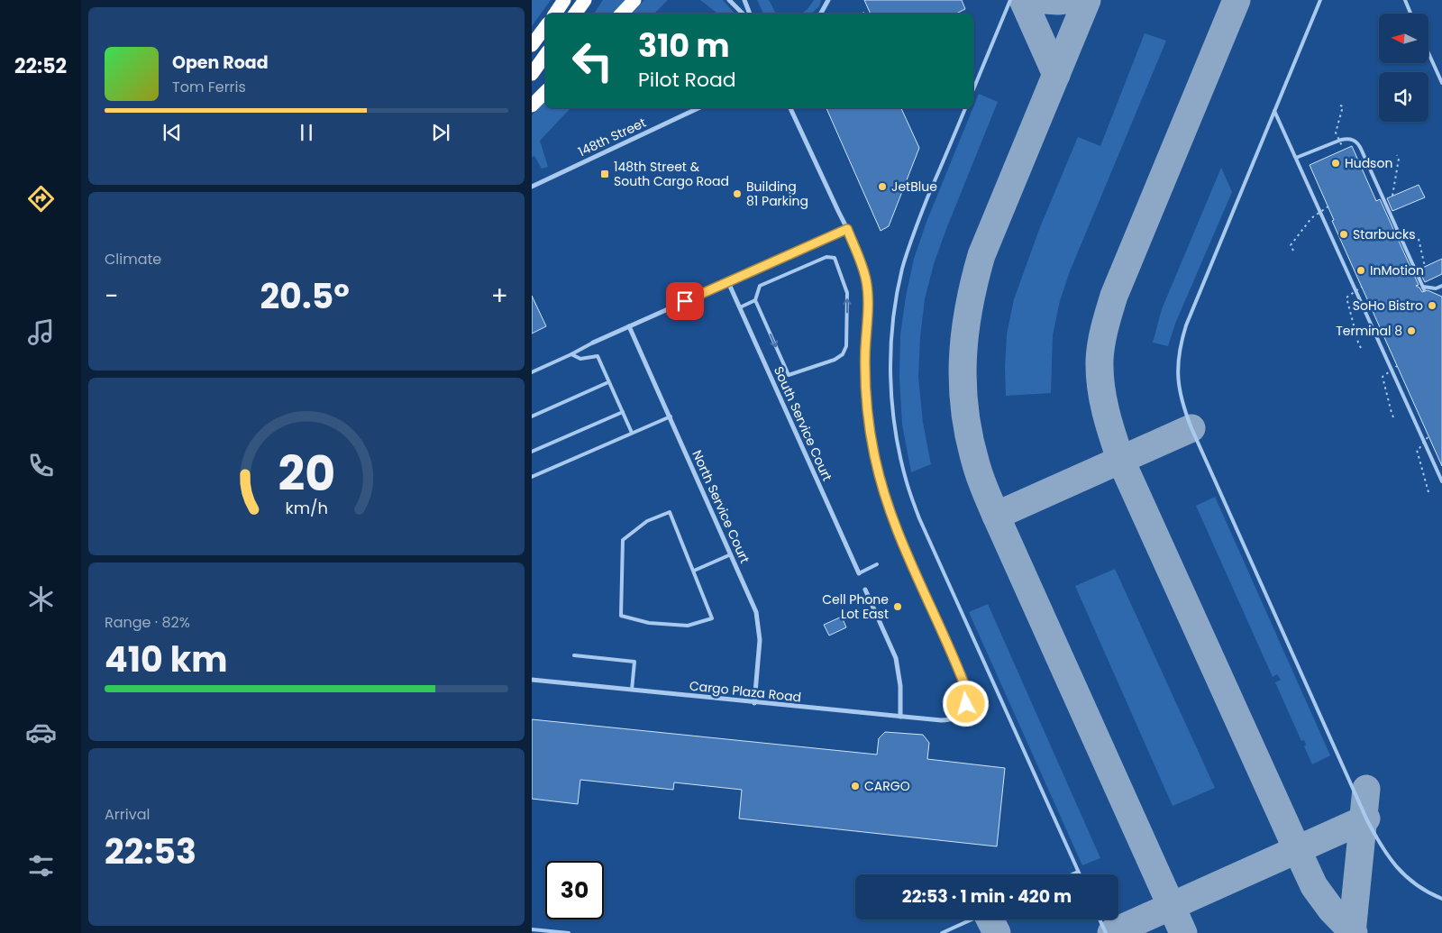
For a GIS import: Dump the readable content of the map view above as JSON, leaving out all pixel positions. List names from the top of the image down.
{
  "streets": {
    "street": [
      "148th Street",
      "South Service Court",
      "North Service Court",
      "Cargo Plaza Road"
    ]
  },
  "crossings": [
    ["North Service Court", "Cargo Plaza Road"]
  ],
  "places": {
    "other": [
      "Hudson",
      "JetBlue",
      "Building 81 Parking",
      "Starbucks",
      "InMotion",
      "SoHo Bistro",
      "Terminal 8",
      "Cell Phone Lot East",
      "CARGO"
    ],
    "transit": ["148th Street & South Cargo Road"]
  },
  "north": "left",
  "page": {
    "tabs": "22:52",
    "turn": ["310 m", "Pilot Road"],
    "song": ["Open Road", "Tom Ferris"],
    "tile": [
      "Climate",
      ["Range · 82%", "410 km"],
      ["Arrival", "22:53"]
    ],
    "heat": ["−", "20.5°", "+"],
    "limit": "30",
    "trip": "22:53 · 1 min · 420 m",
    "gauge": ["20", "km/h"]
  }
}
